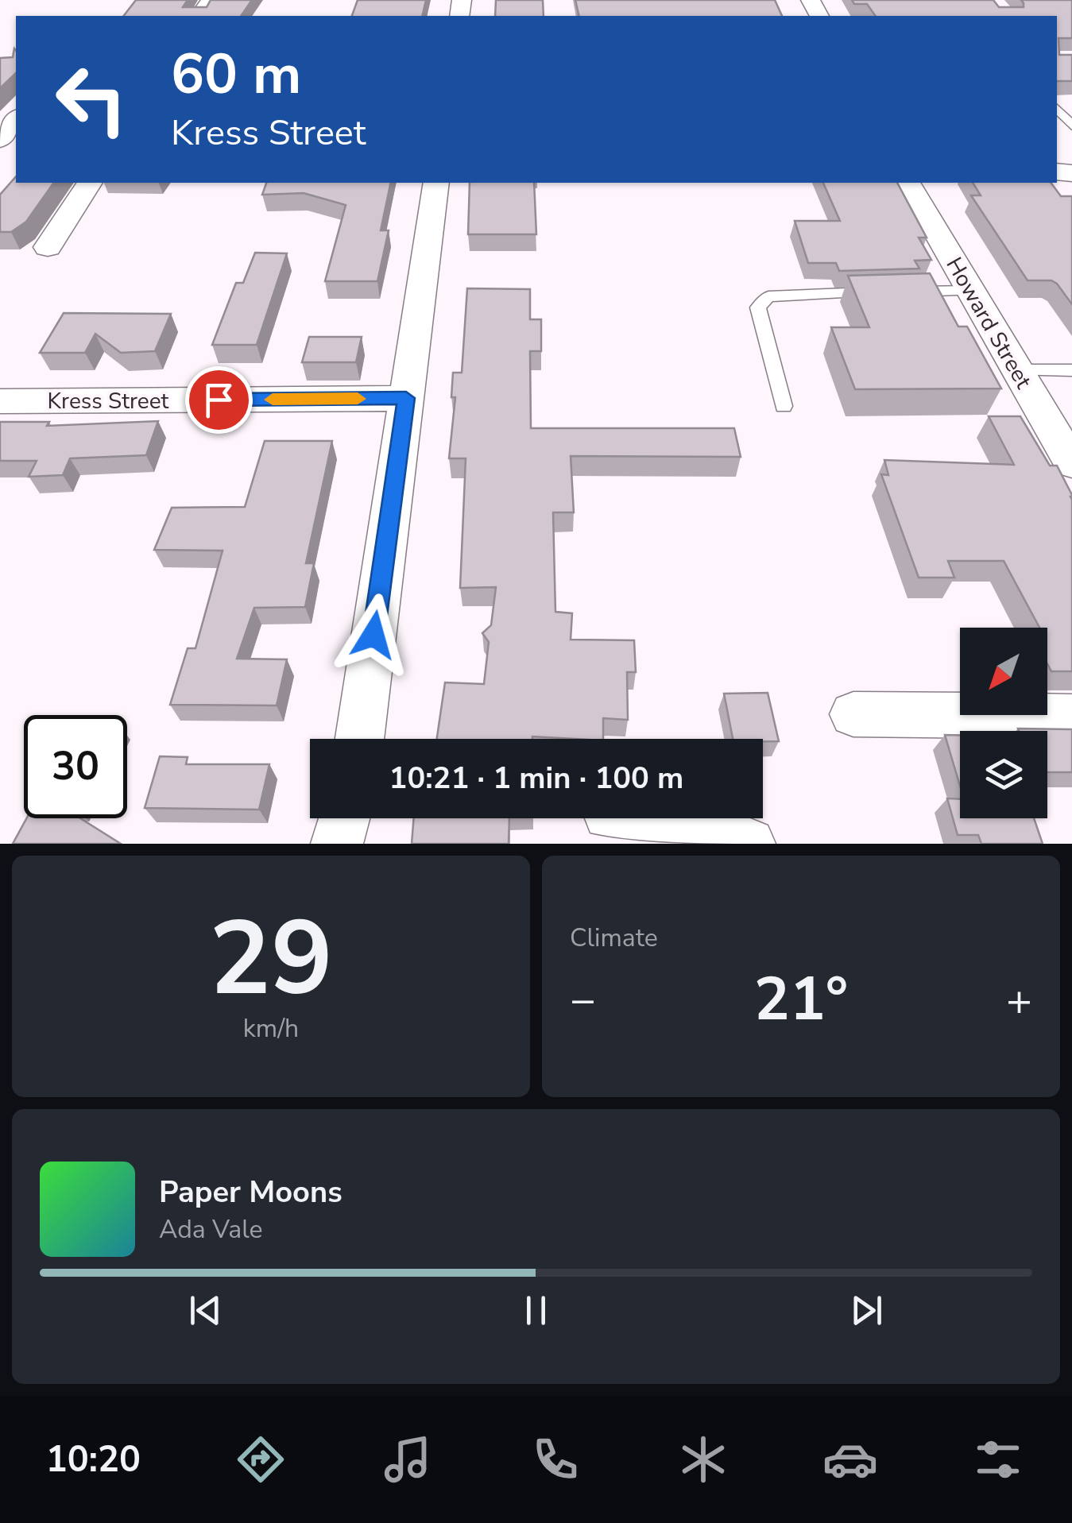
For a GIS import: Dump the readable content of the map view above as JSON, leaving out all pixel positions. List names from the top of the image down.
{
  "streets": {
    "street": ["Howard Street", "Kress Street"]
  },
  "north": "bottom left",
  "page": {
    "turn": ["60 m", "Kress Street"],
    "limit": "30",
    "trip": "10:21 · 1 min · 100 m",
    "tile": [
      ["29", "km/h"],
      "Climate"
    ],
    "heat": ["−", "21°", "+"],
    "song": ["Paper Moons", "Ada Vale"],
    "tabs": "10:20"
  }
}
